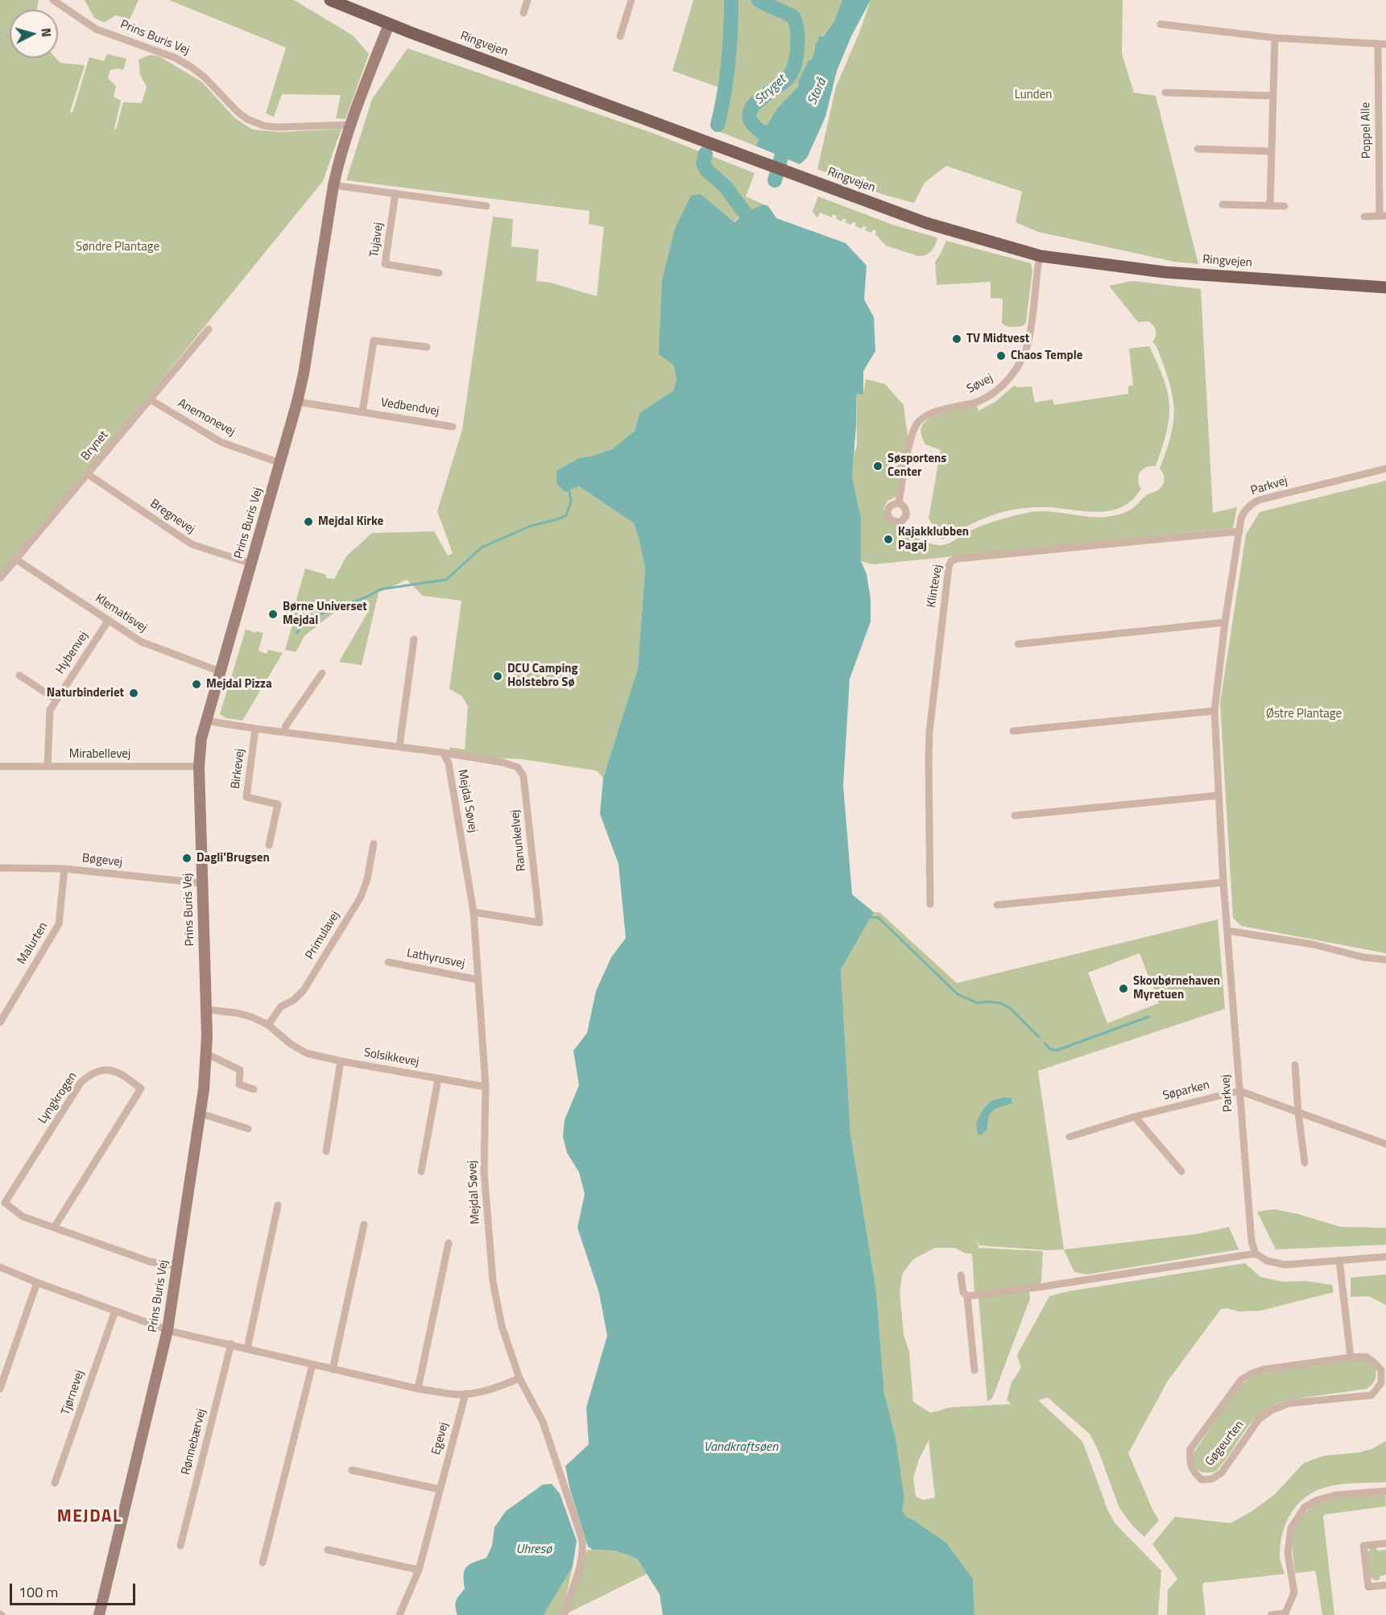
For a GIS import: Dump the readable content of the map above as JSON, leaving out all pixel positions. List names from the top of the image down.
{
  "streets": {
    "main road": ["Ringvejen"],
    "street": [
      "Prins Buris Vej",
      "Poppel Alle",
      "Tujavej",
      "Søvej",
      "Vedbendvej",
      "Anemonevej",
      "Brynet",
      "Parkvej",
      "Bregnevej",
      "Klintevej",
      "Klematisvej",
      "Hybenvej",
      "Mirabellevej",
      "Birkevej",
      "Mejdal Søvej",
      "Ranunkelvej",
      "Bøgevej",
      "Primulavej",
      "Malurten",
      "Lathyrusvej",
      "Solsikkevej",
      "Søparken",
      "Lyngkrogen",
      "Tjørnevej",
      "Egevej",
      "Rønnebærvej",
      "Gøgeurten"
    ]
  },
  "crossings": [
    ["Prins Buris Vej", "Ringvejen"],
    ["Prins Buris Vej", "Vedbendvej"],
    ["Prins Buris Vej", "Anemonevej"],
    ["Prins Buris Vej", "Bregnevej"],
    ["Prins Buris Vej", "Klematisvej"],
    ["Prins Buris Vej", "Mirabellevej"],
    ["Prins Buris Vej", "Bøgevej"],
    ["Prins Buris Vej", "Solsikkevej"],
    ["Prins Buris Vej", "Lyngkrogen"],
    ["Ringvejen", "Søvej"],
    ["Anemonevej", "Brynet"],
    ["Brynet", "Bregnevej"],
    ["Brynet", "Klematisvej"],
    ["Parkvej", "Klintevej"],
    ["Parkvej", "Søparken"],
    ["Klematisvej", "Hybenvej"],
    ["Hybenvej", "Mirabellevej"],
    ["Mejdal Søvej", "Ranunkelvej"],
    ["Mejdal Søvej", "Lathyrusvej"],
    ["Mejdal Søvej", "Solsikkevej"],
    ["Bøgevej", "Malurten"],
    ["Primulavej", "Solsikkevej"]
  ],
  "districts": ["MEJDAL"],
  "water": [
    "Stryget",
    "Storå",
    "Vandkraftsøen",
    "Uhresø"
  ],
  "parks": ["Lunden", "Søndre Plantage", "Østre Plantage"],
  "places": [
    "TV Midtvest",
    "Chaos Temple",
    "Søsportens Center",
    "Mejdal Kirke",
    "Kajakklubben Pagaj",
    "Børne Universet Mejdal",
    "DCU Camping Holstebro Sø",
    "Mejdal Pizza",
    "Naturbinderiet",
    "Dagli'Brugsen",
    "Skovbørnehaven Myretuen"
  ],
  "scale_bar": "100 m",
  "north": "right"
}
